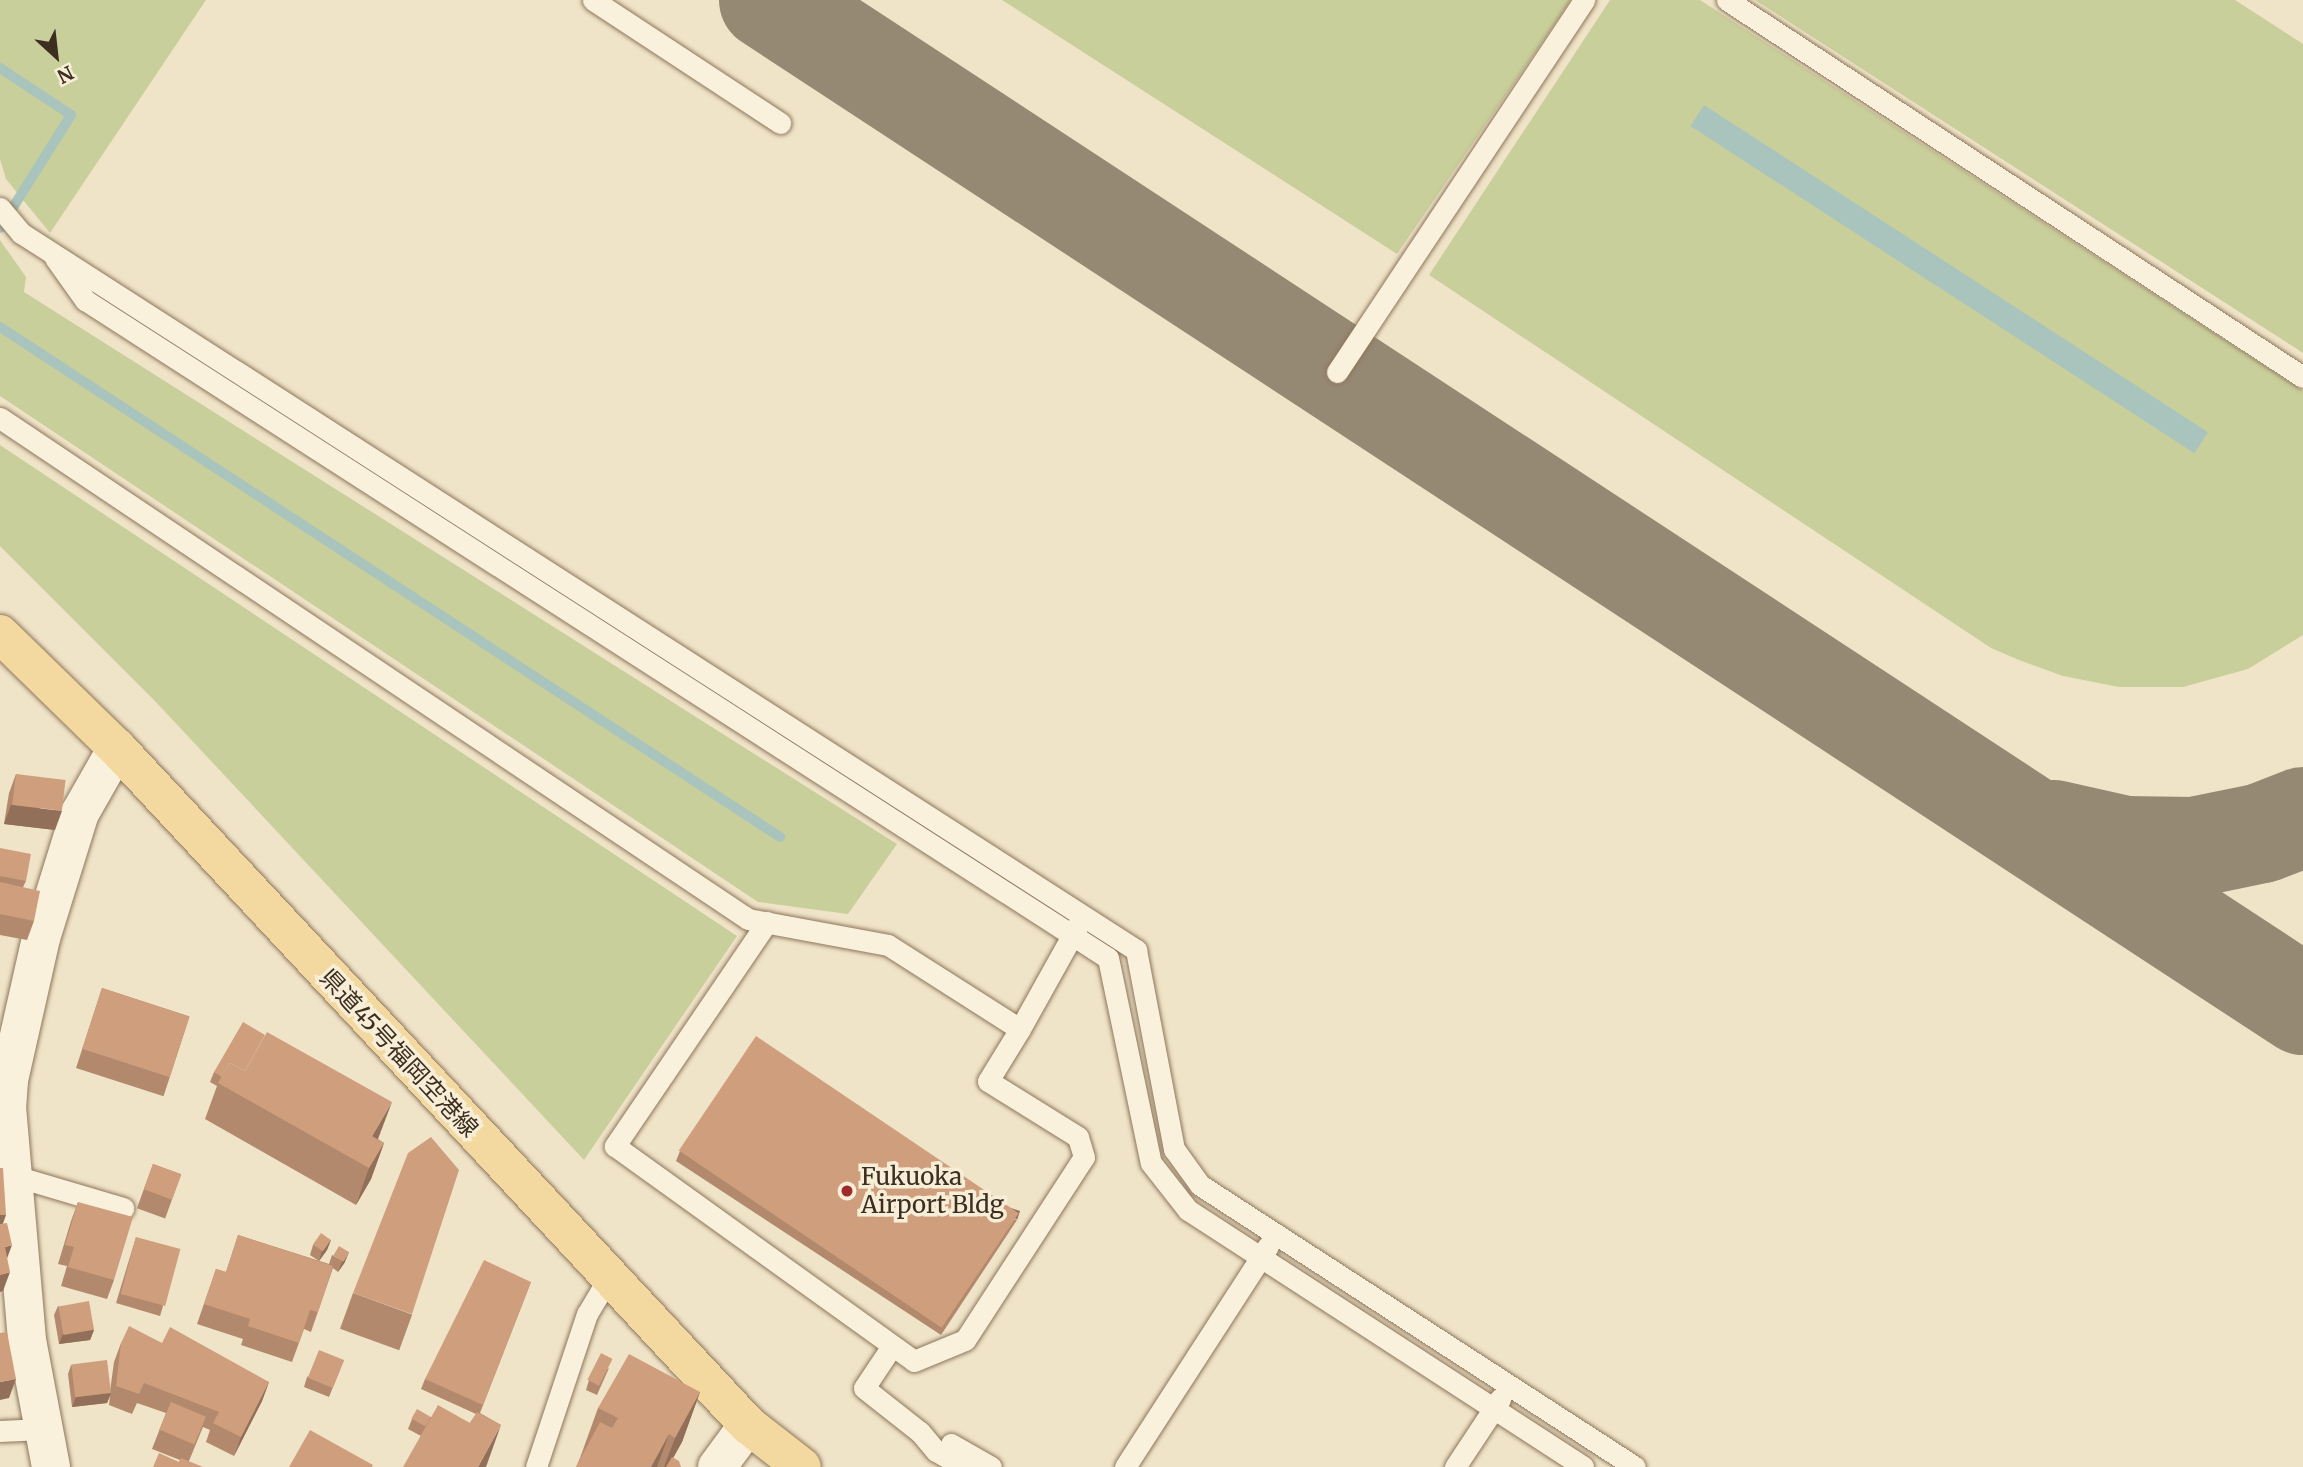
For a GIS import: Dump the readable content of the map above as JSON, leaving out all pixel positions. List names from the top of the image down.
{
  "streets": {
    "main road": ["県道45号福岡空港線"]
  },
  "places": ["Fukuoka Airport Bldg"],
  "north": "bottom right"
}
